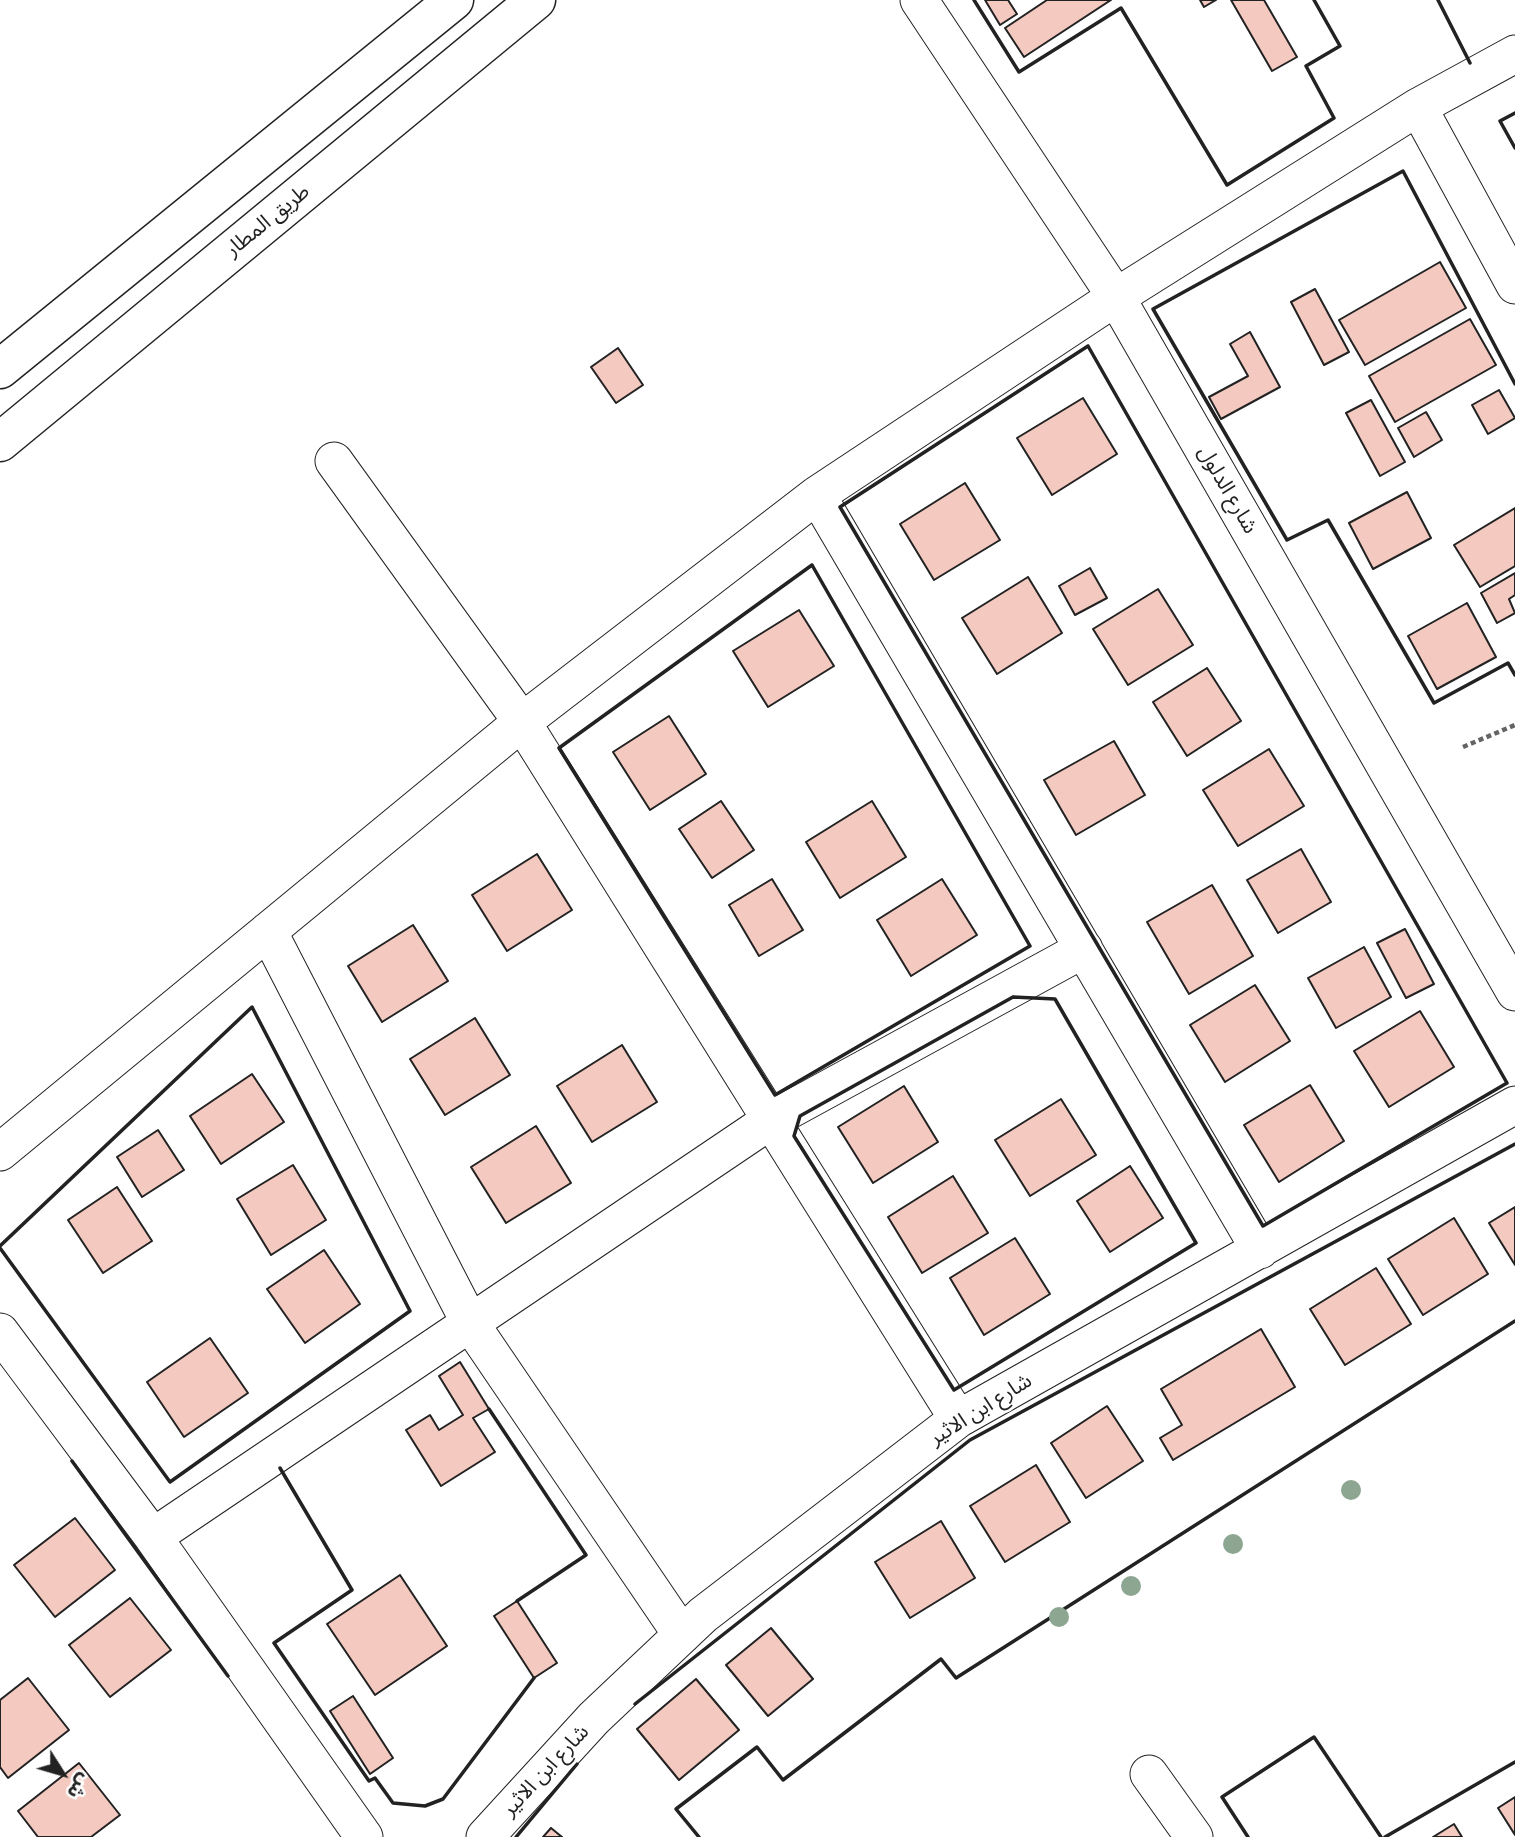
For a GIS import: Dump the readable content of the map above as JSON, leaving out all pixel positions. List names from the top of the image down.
{
  "streets": {
    "highway": ["طريق المطار"],
    "street": ["شارع الدلول", "شارع ابن الاثير"]
  },
  "north": "bottom right"
}
